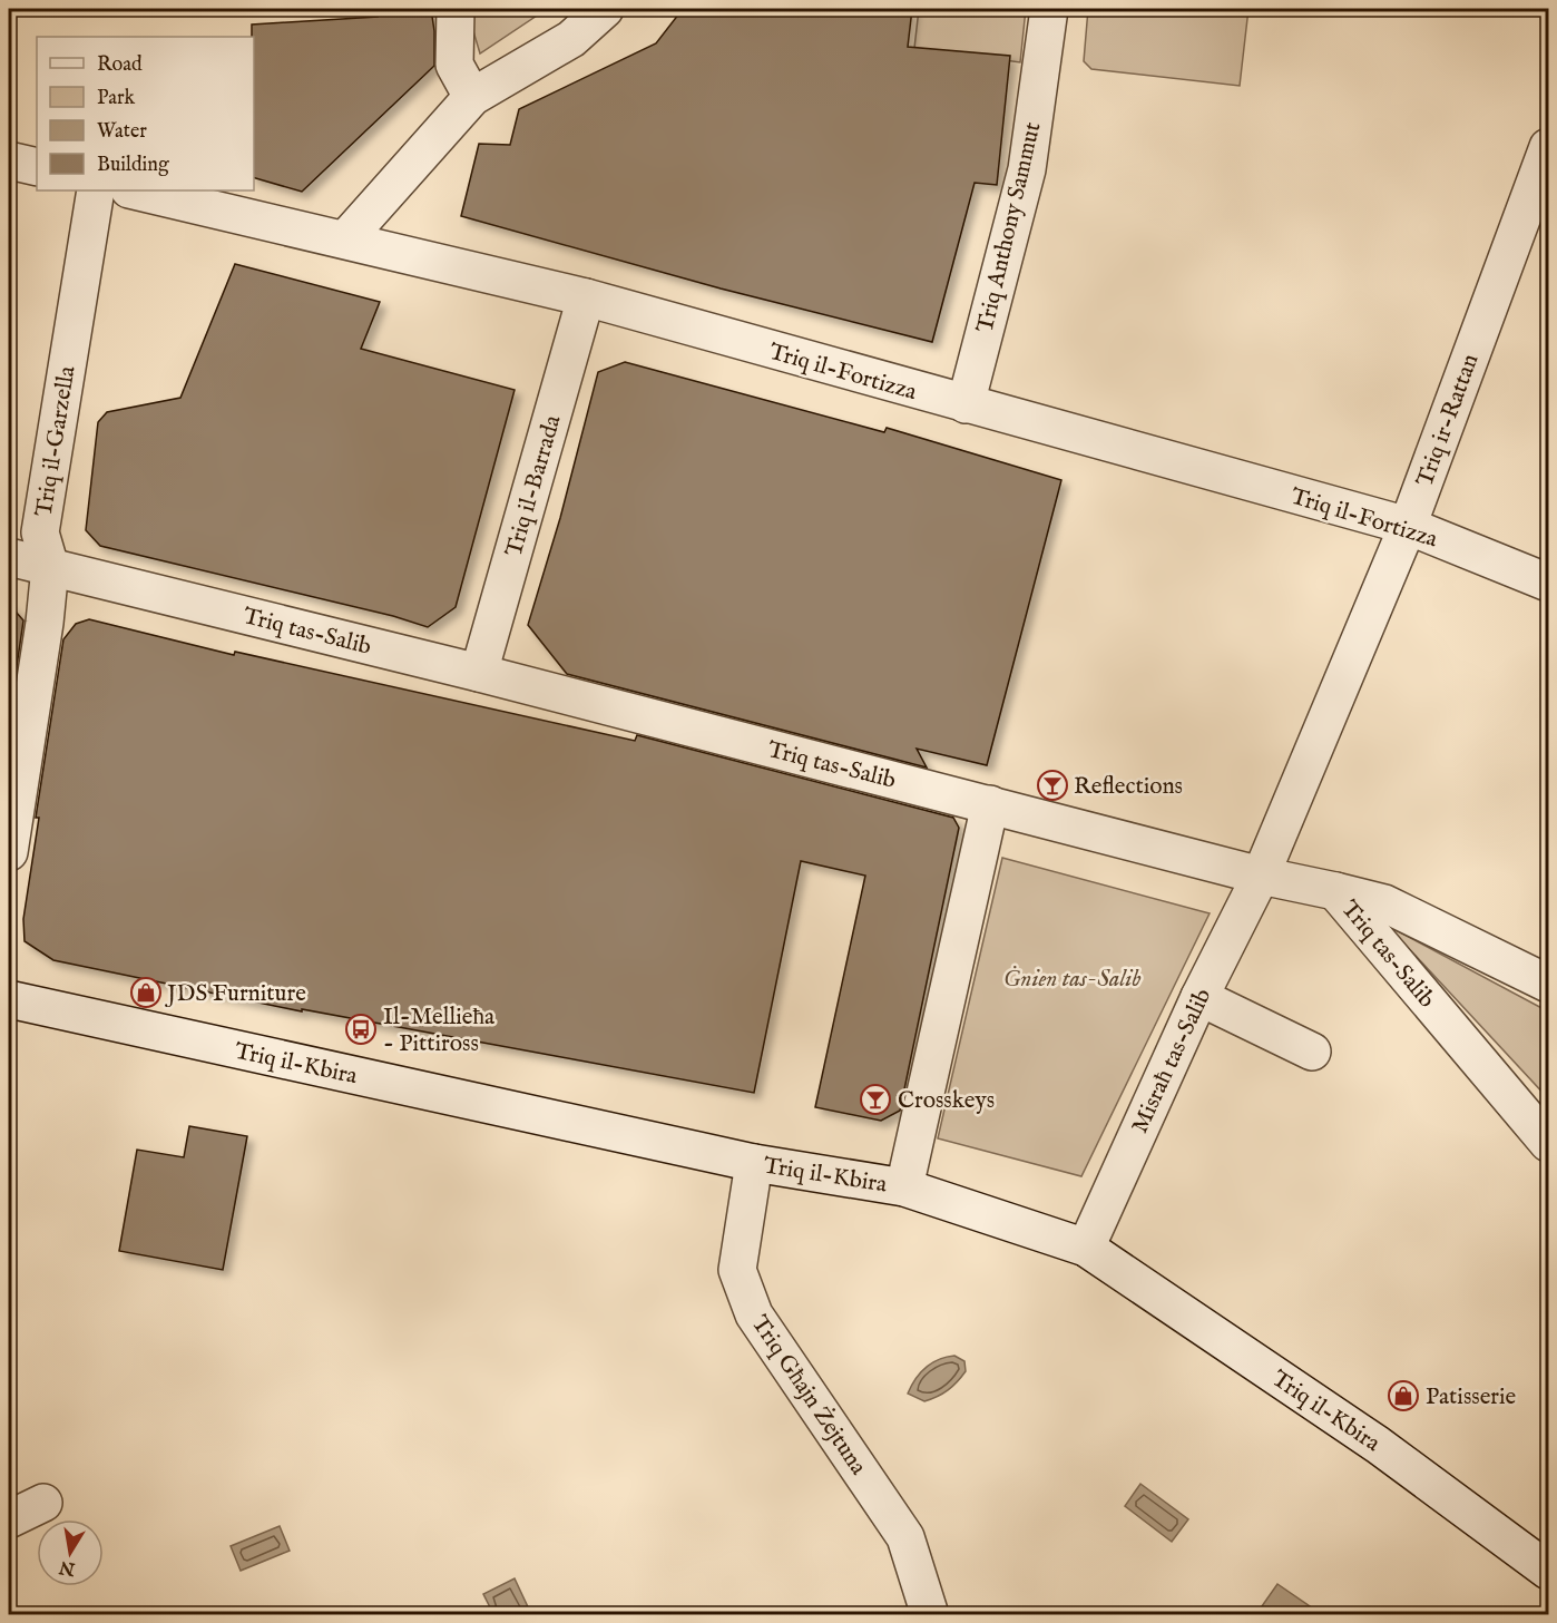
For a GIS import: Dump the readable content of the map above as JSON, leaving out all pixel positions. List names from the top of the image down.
{
  "streets": {
    "street": [
      "Triq Anthony Sammut",
      "Triq il-Fortizza",
      "Triq ir-Rattan",
      "Triq il-Garzella",
      "Triq il-Barrada",
      "Triq tas-Salib",
      "Misraħ tas-Salib",
      "Triq il-Kbira",
      "Triq Għajn Żejtuna"
    ]
  },
  "crossings": [
    ["Triq Anthony Sammut", "Triq il-Fortizza"],
    ["Triq il-Fortizza", "Triq ir-Rattan"],
    ["Triq il-Fortizza", "Triq il-Barrada"],
    ["Triq ir-Rattan", "Triq tas-Salib"],
    ["Triq ir-Rattan", "Misraħ tas-Salib"],
    ["Triq il-Garzella", "Triq tas-Salib"],
    ["Triq il-Barrada", "Triq tas-Salib"],
    ["Triq tas-Salib", "Misraħ tas-Salib"],
    ["Misraħ tas-Salib", "Triq il-Kbira"],
    ["Triq il-Kbira", "Triq Għajn Żejtuna"]
  ],
  "parks": ["Ġnien tas-Salib"],
  "places": {
    "bar": ["Reflections", "Crosskeys"],
    "shop": ["JDS Furniture", "Patisserie"],
    "bus stop": ["Il-Mellieħa - Pittiross"]
  },
  "legend": [
    "Road",
    "Park",
    "Water",
    "Building"
  ],
  "north": "bottom"
}
